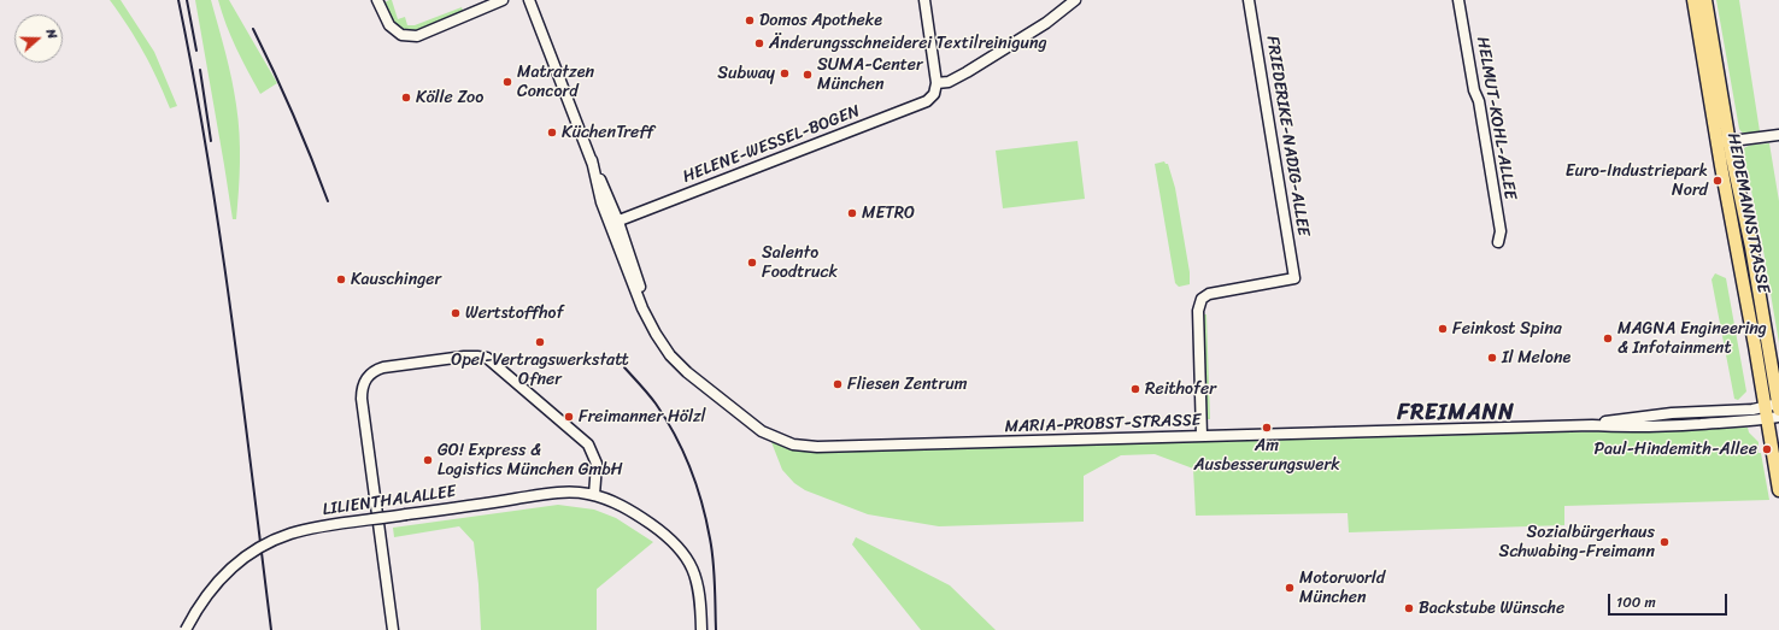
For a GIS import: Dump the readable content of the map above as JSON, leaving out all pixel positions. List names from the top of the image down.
{
  "streets": {
    "main road": ["HEIDEMANNSTRASSE"],
    "street": [
      "HELMUT-KOHL-ALLEE",
      "FRIEDERIKE-NADIG-ALLEE",
      "HELENE-WESSEL-BOGEN",
      "MARIA-PROBST-STRASSE",
      "LILIENTHALALLEE"
    ]
  },
  "crossings": [
    ["FRIEDERIKE-NADIG-ALLEE", "MARIA-PROBST-STRASSE"],
    ["HELENE-WESSEL-BOGEN", "MARIA-PROBST-STRASSE"],
    ["HEIDEMANNSTRASSE", "MARIA-PROBST-STRASSE"]
  ],
  "districts": ["FREIMANN"],
  "places": [
    "Domos Apotheke",
    "Änderungsschneiderei Textilreinigung",
    "Subway",
    "SUMA-Center München",
    "Matratzen Concord",
    "Kölle Zoo",
    "KüchenTreff",
    "Euro-Industriepark Nord",
    "METRO",
    "Salento Foodtruck",
    "Kauschinger",
    "Wertstoffhof",
    "Feinkost Spina",
    "MAGNA Engineering & Infotainment",
    "Opel-Vertragswerkstatt Ofner",
    "Il Melone",
    "Fliesen Zentrum",
    "Reithofer",
    "Freimanner Hölzl",
    "Am Ausbesserungswerk",
    "Paul-Hindemith-Allee",
    "GO! Express & Logistics München GmbH",
    "Sozialbürgerhaus Schwabing-Freimann",
    "Motorworld München",
    "Backstube Wünsche"
  ],
  "scale_bar": "100 m",
  "north": "right"
}
